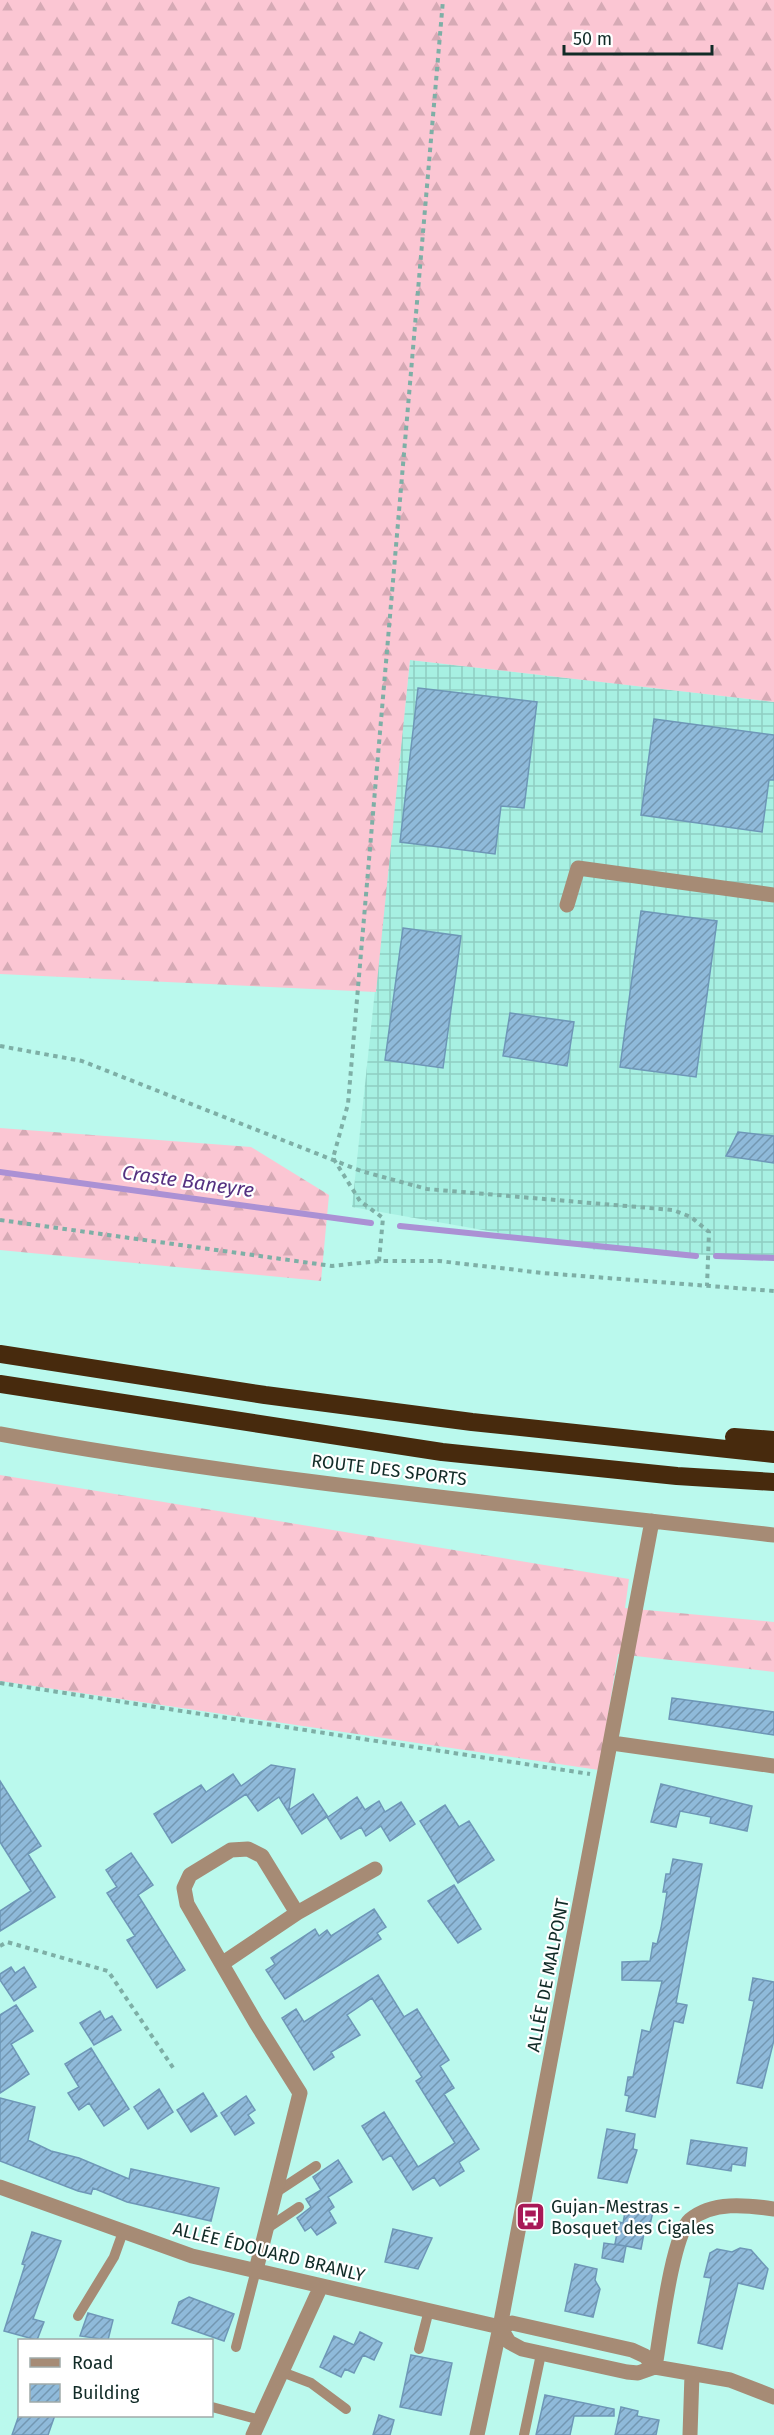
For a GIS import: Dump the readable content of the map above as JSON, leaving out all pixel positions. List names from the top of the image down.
{
  "streets": {
    "street": ["ROUTE DES SPORTS", "ALLÉE DE MALPONT", "ALLÉE ÉDOUARD BRANLY"]
  },
  "crossings": [
    ["ROUTE DES SPORTS", "ALLÉE DE MALPONT"],
    ["ALLÉE DE MALPONT", "ALLÉE ÉDOUARD BRANLY"]
  ],
  "water": ["Craste Baneyre"],
  "places": {
    "bus stop": ["Gujan-Mestras - Bosquet des Cigales"]
  },
  "legend": ["Road", "Building"],
  "scale_bar": "50 m"
}
